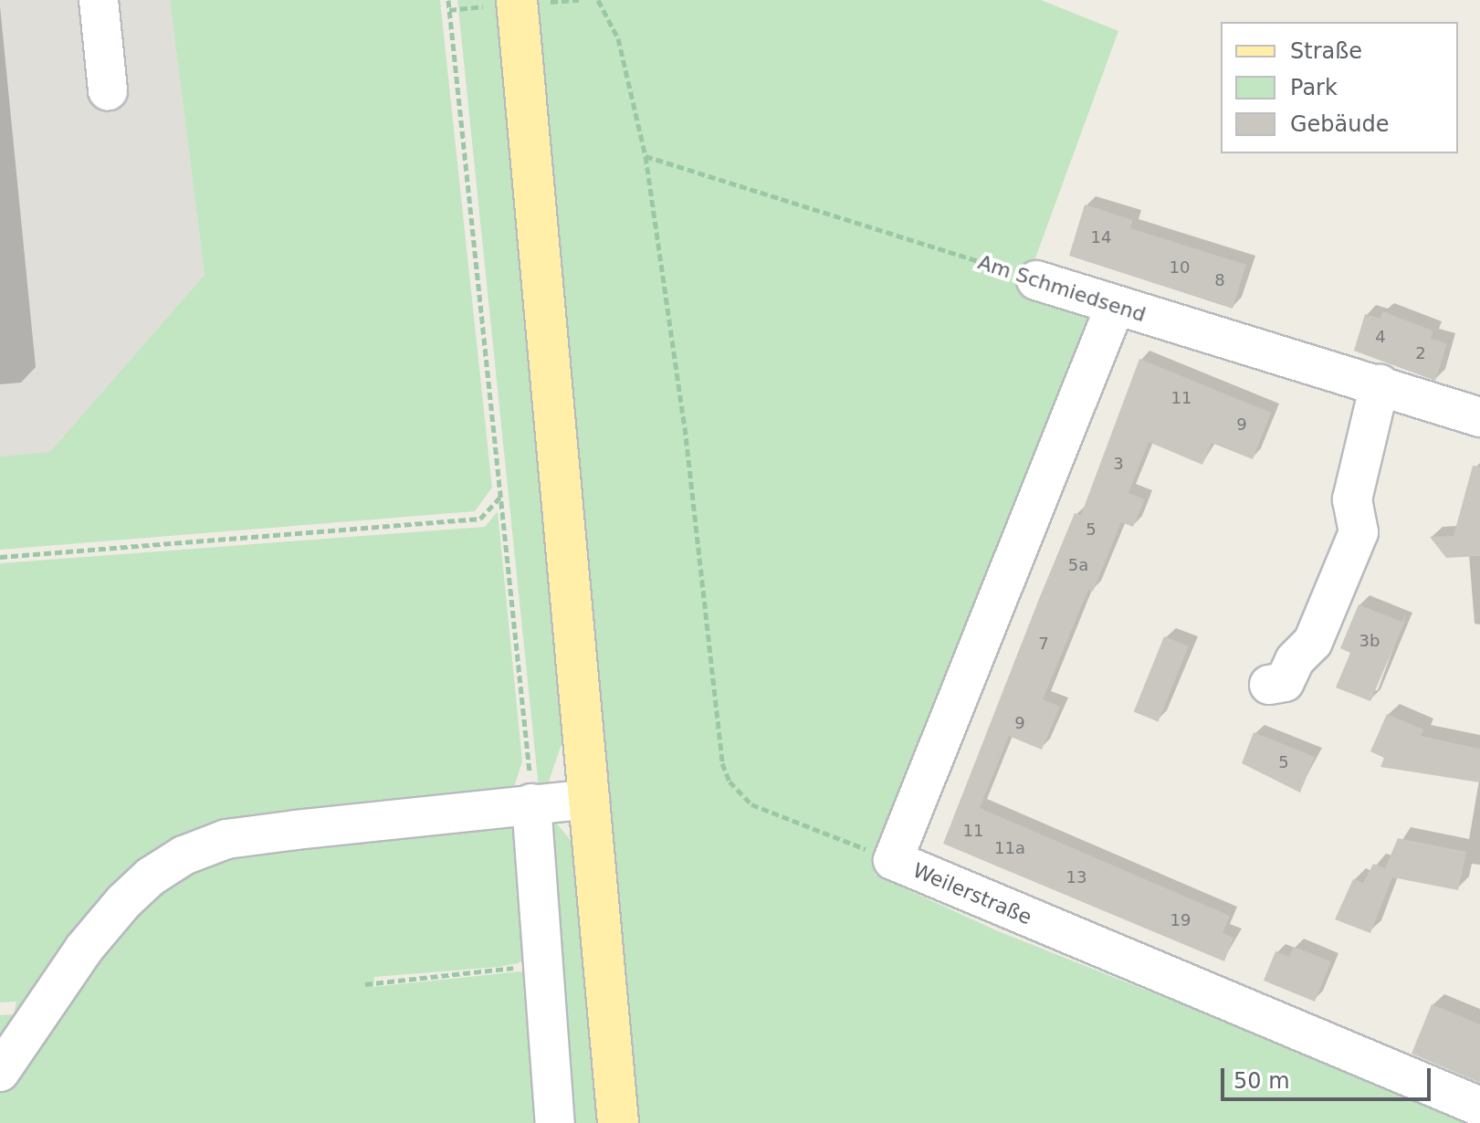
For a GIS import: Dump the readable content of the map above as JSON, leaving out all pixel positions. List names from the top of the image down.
{
  "streets": {
    "street": ["Am Schmiedsend", "Weilerstraße"]
  },
  "crossings": [
    ["Am Schmiedsend", "Weilerstraße"]
  ],
  "house_numbers": [
    "14",
    "10",
    "8",
    "4",
    "2",
    "11",
    "9",
    "3",
    "5",
    "5a",
    "3b",
    "7",
    "9",
    "5",
    "11",
    "11a",
    "13",
    "19"
  ],
  "legend": ["Straße", "Park", "Gebäude"],
  "scale_bar": "50 m"
}
